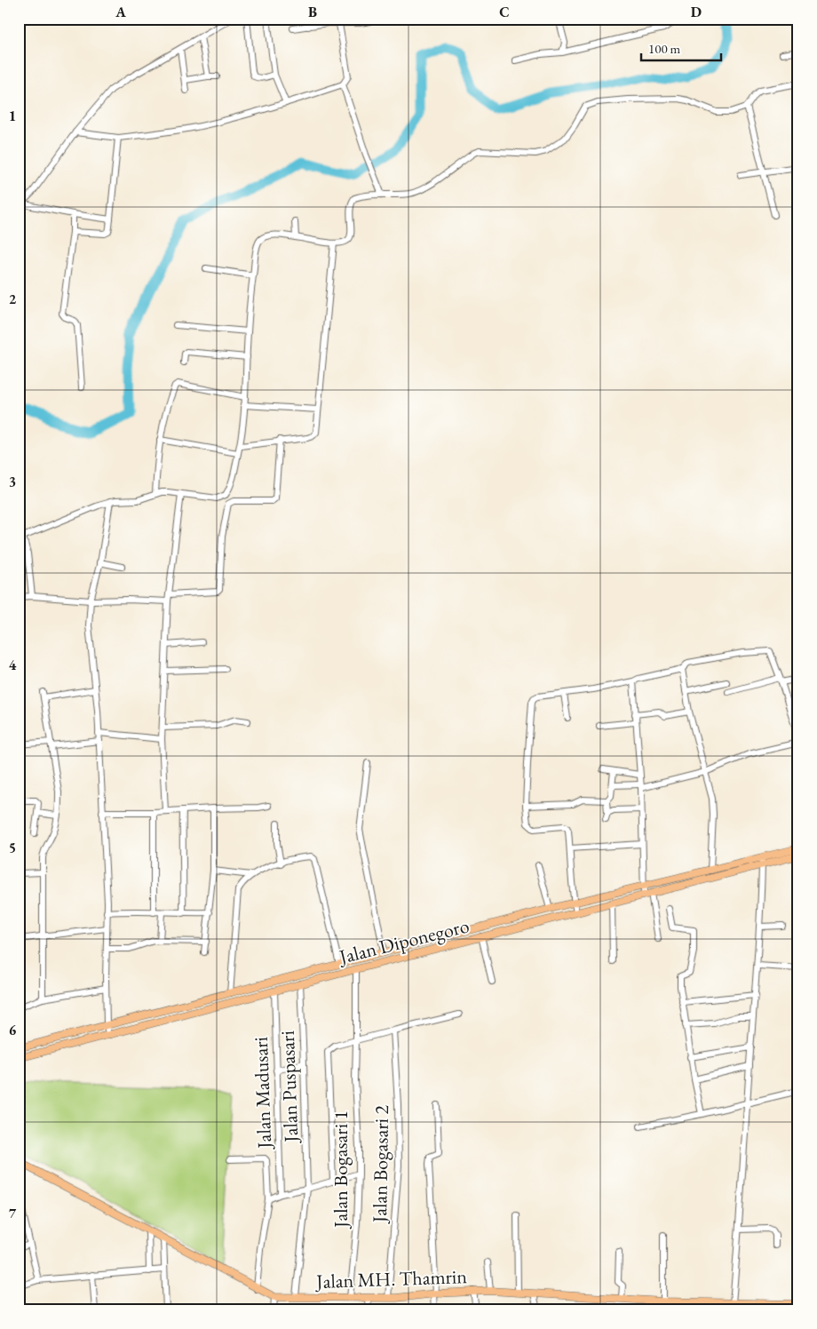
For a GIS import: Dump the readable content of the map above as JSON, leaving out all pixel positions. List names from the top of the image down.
{
  "streets": {
    "main road": ["Jalan Diponegoro", "Jalan MH. Thamrin"],
    "street": [
      "Jalan Puspasari",
      "Jalan Madusari",
      "Jalan Bogasari 2",
      "Jalan Bogasari 1"
    ]
  },
  "crossings": [
    ["Jalan Diponegoro", "Jalan Puspasari"],
    ["Jalan Diponegoro", "Jalan Madusari"],
    ["Jalan Diponegoro", "Jalan Bogasari 1"],
    ["Jalan Puspasari", "Jalan Bogasari 1"],
    ["Jalan Puspasari", "Jalan MH. Thamrin"],
    ["Jalan Bogasari 2", "Jalan MH. Thamrin"],
    ["Jalan Bogasari 1", "Jalan MH. Thamrin"]
  ],
  "scale_bar": "100 m",
  "grid": {
    "columns": [
      "A",
      "B",
      "C",
      "D"
    ],
    "rows": [
      "1",
      "2",
      "3",
      "4",
      "5",
      "6",
      "7"
    ]
  }
}
